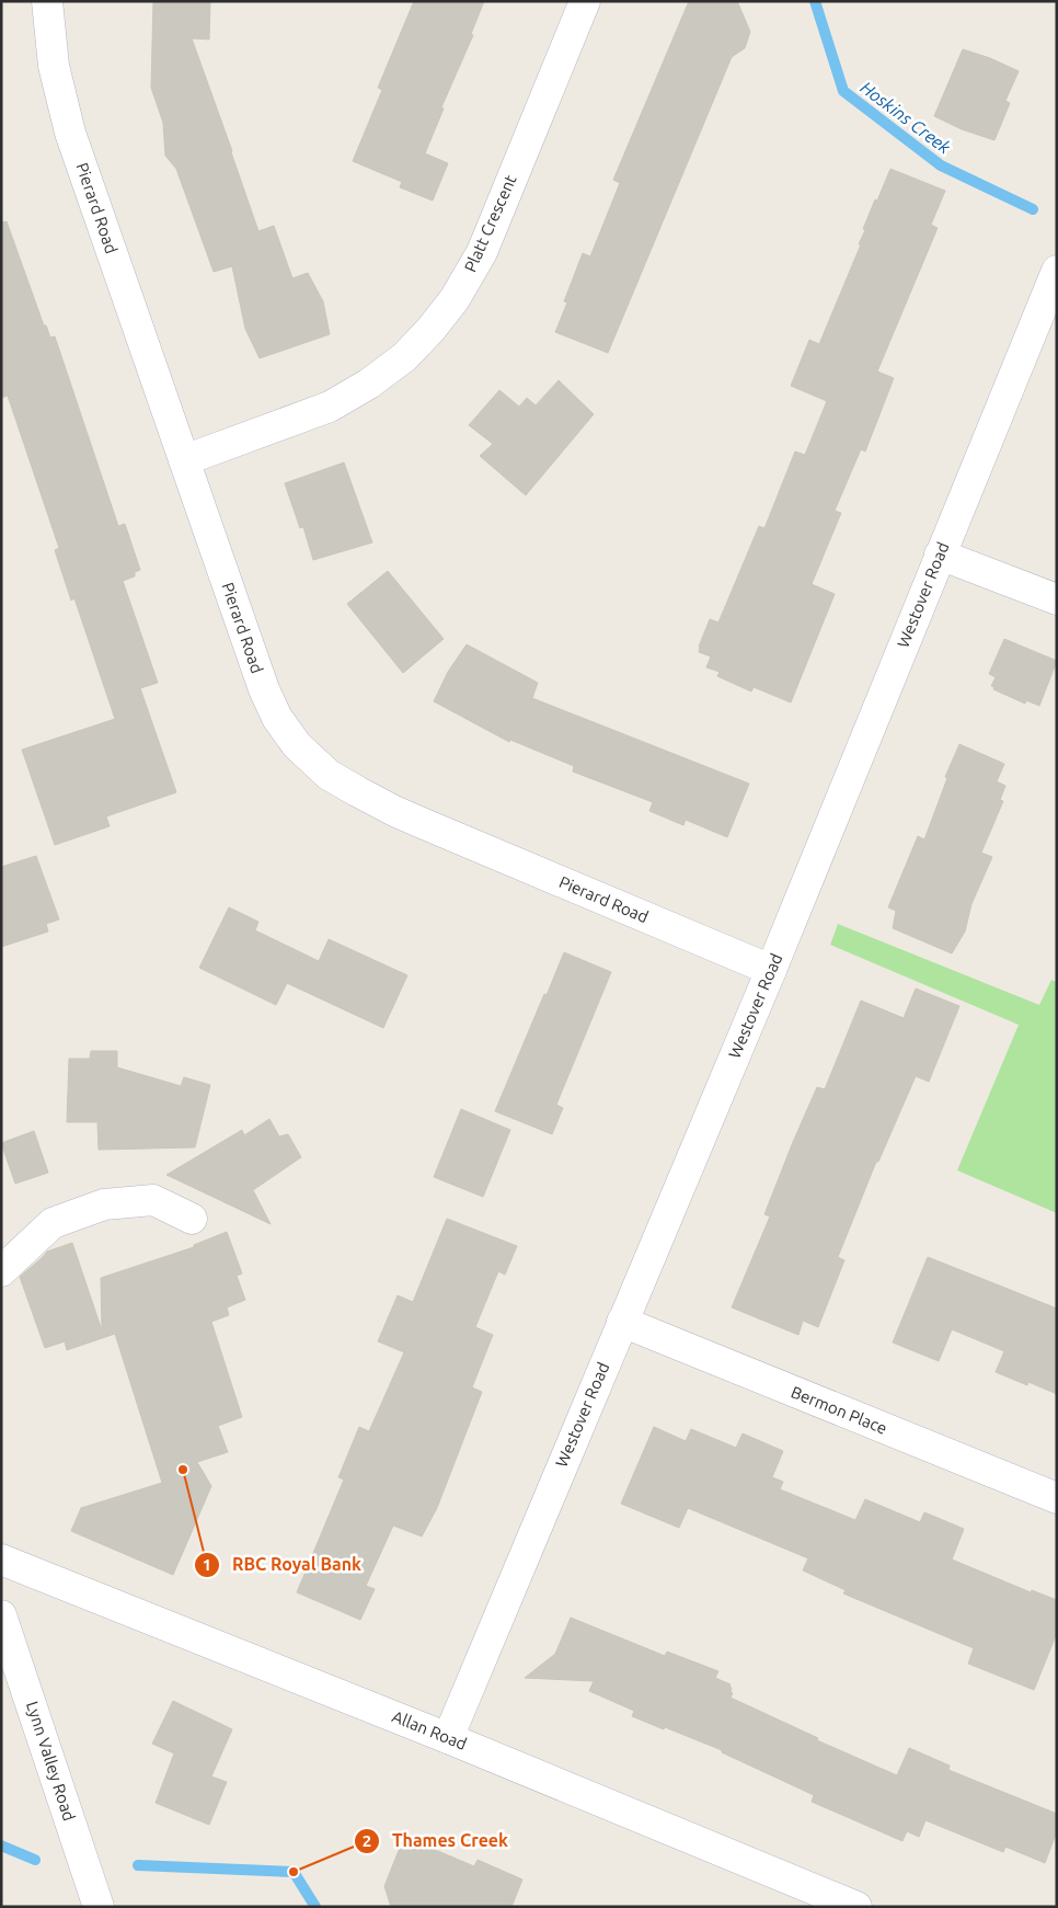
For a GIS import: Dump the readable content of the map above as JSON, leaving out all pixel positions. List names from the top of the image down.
{
  "streets": {
    "street": [
      "Pierard Road",
      "Platt Crescent",
      "Westover Road",
      "Bermon Place",
      "Allan Road",
      "Lynn Valley Road"
    ]
  },
  "crossings": [
    ["Pierard Road", "Platt Crescent"],
    ["Pierard Road", "Westover Road"],
    ["Westover Road", "Bermon Place"],
    ["Westover Road", "Allan Road"]
  ],
  "water": ["Hoskins Creek"],
  "places": ["RBC Royal Bank", "Thames Creek"]
}
